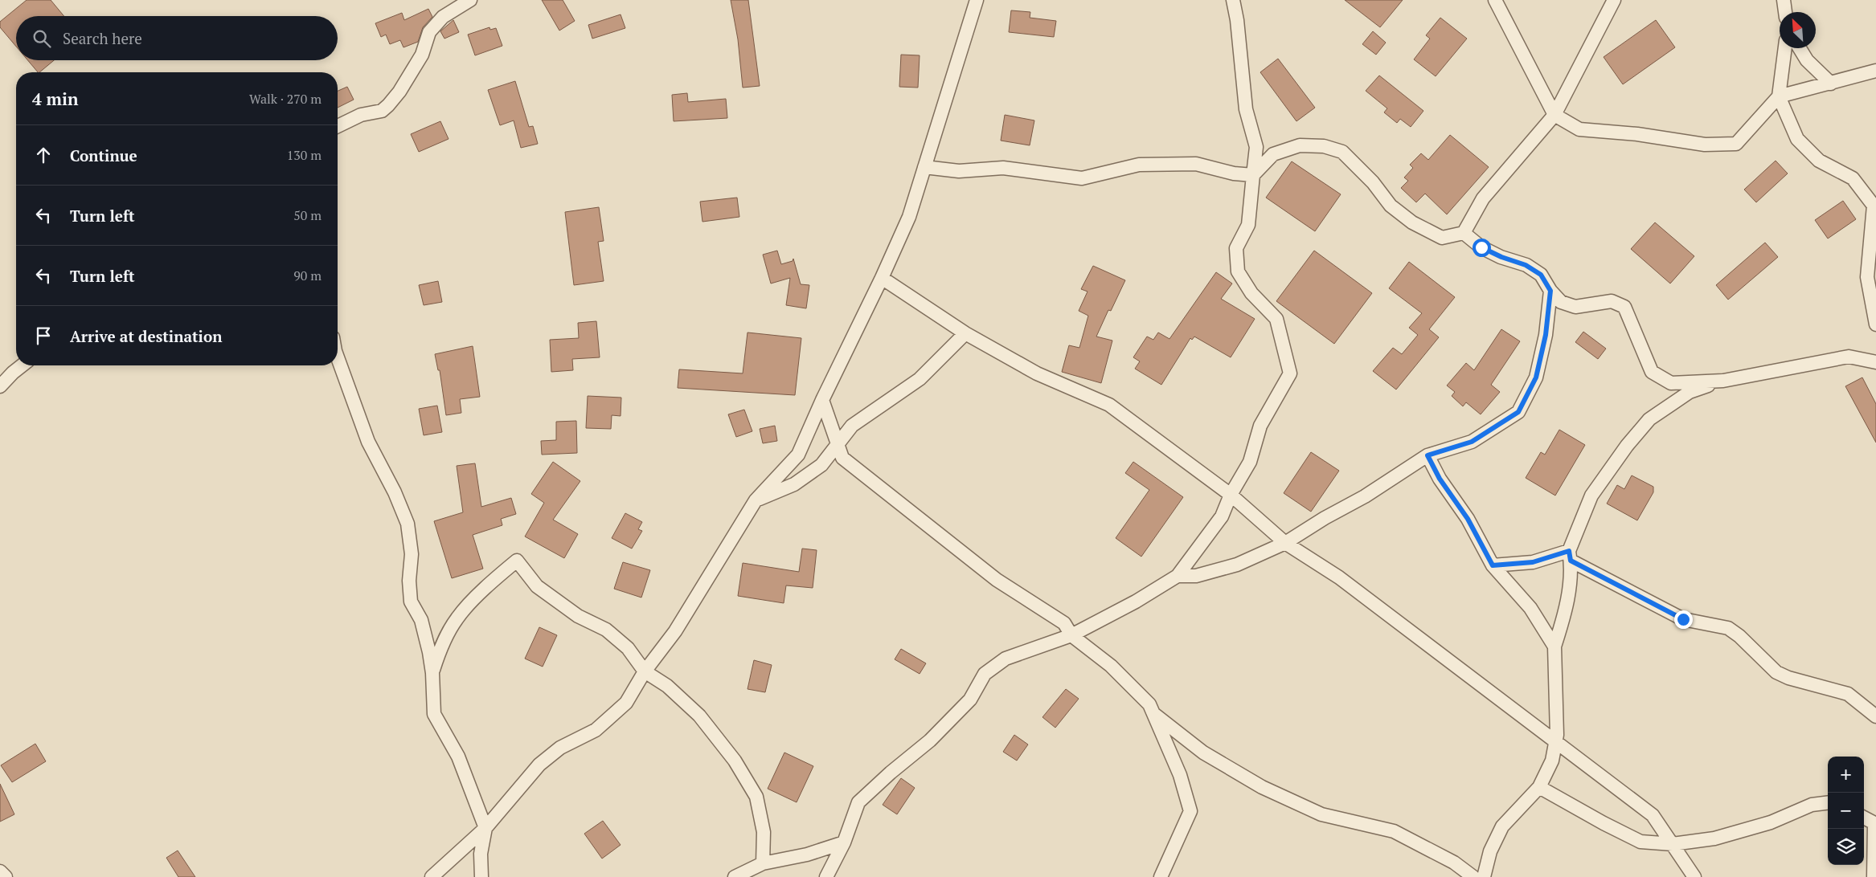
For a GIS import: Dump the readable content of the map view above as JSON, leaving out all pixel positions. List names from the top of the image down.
{
  "north": "top left",
  "page": {
    "search": "Search here",
    "heading": ["4 min", "Walk · 270 m"],
    "list": [
      ["Continue", "130 m"],
      ["Turn left", "50 m"],
      ["Turn left", "90 m"],
      "Arrive at destination"
    ],
    "map_buttons": ["+", "−"]
  }
}
